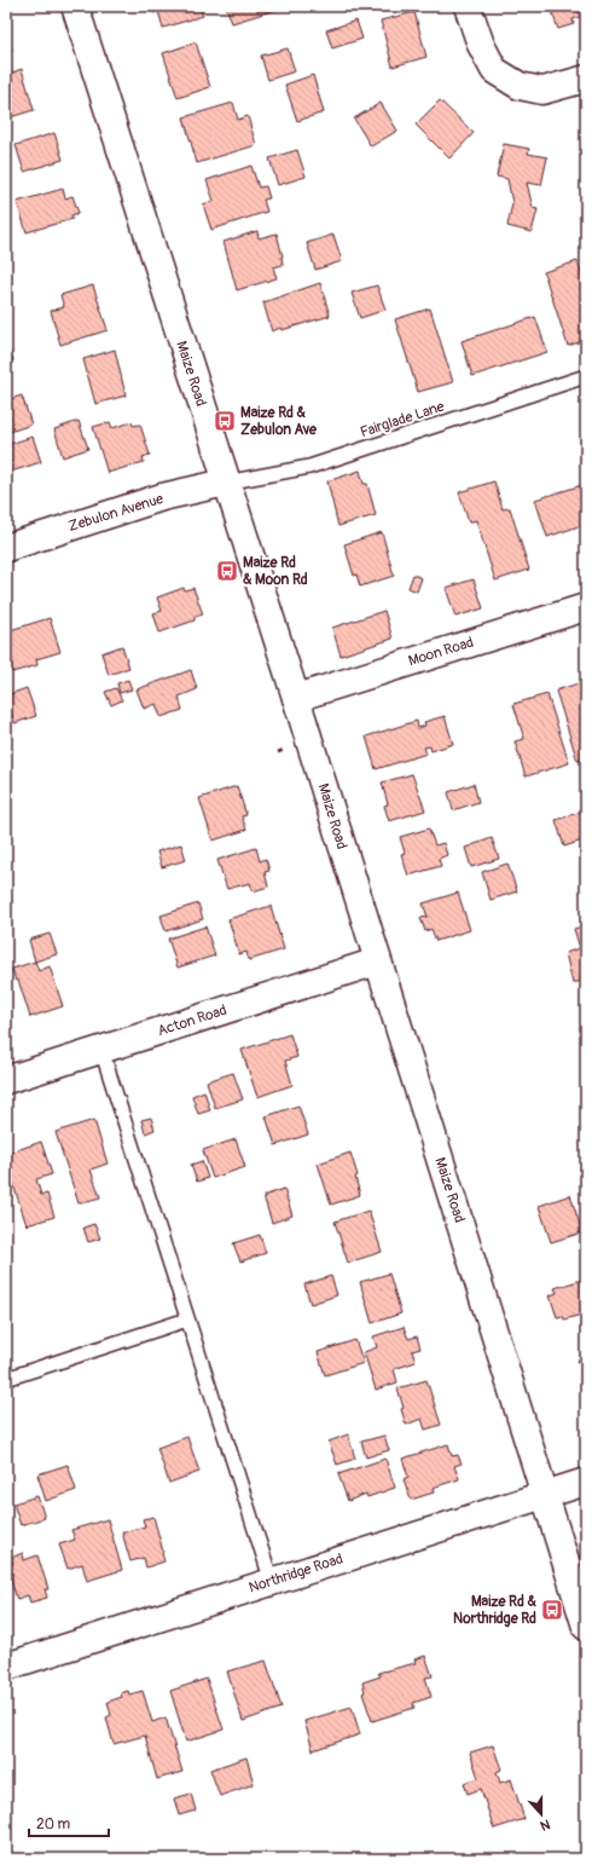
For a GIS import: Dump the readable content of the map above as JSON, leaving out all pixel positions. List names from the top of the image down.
{
  "streets": {
    "street": [
      "Maize Road",
      "Zebulon Avenue",
      "Moon Road",
      "Acton Road",
      "Northridge Road"
    ],
    "lane": ["Fairglade Lane"]
  },
  "crossings": [
    ["Maize Road", "Fairglade Lane"],
    ["Maize Road", "Zebulon Avenue"],
    ["Maize Road", "Moon Road"],
    ["Maize Road", "Acton Road"],
    ["Maize Road", "Northridge Road"],
    ["Fairglade Lane", "Zebulon Avenue"]
  ],
  "places": {
    "bus stop": ["Maize Rd & Zebulon Ave", "Maize Rd & Moon Rd", "Maize Rd & Northridge Rd"]
  },
  "scale_bar": "20 m",
  "north": "bottom"
}
